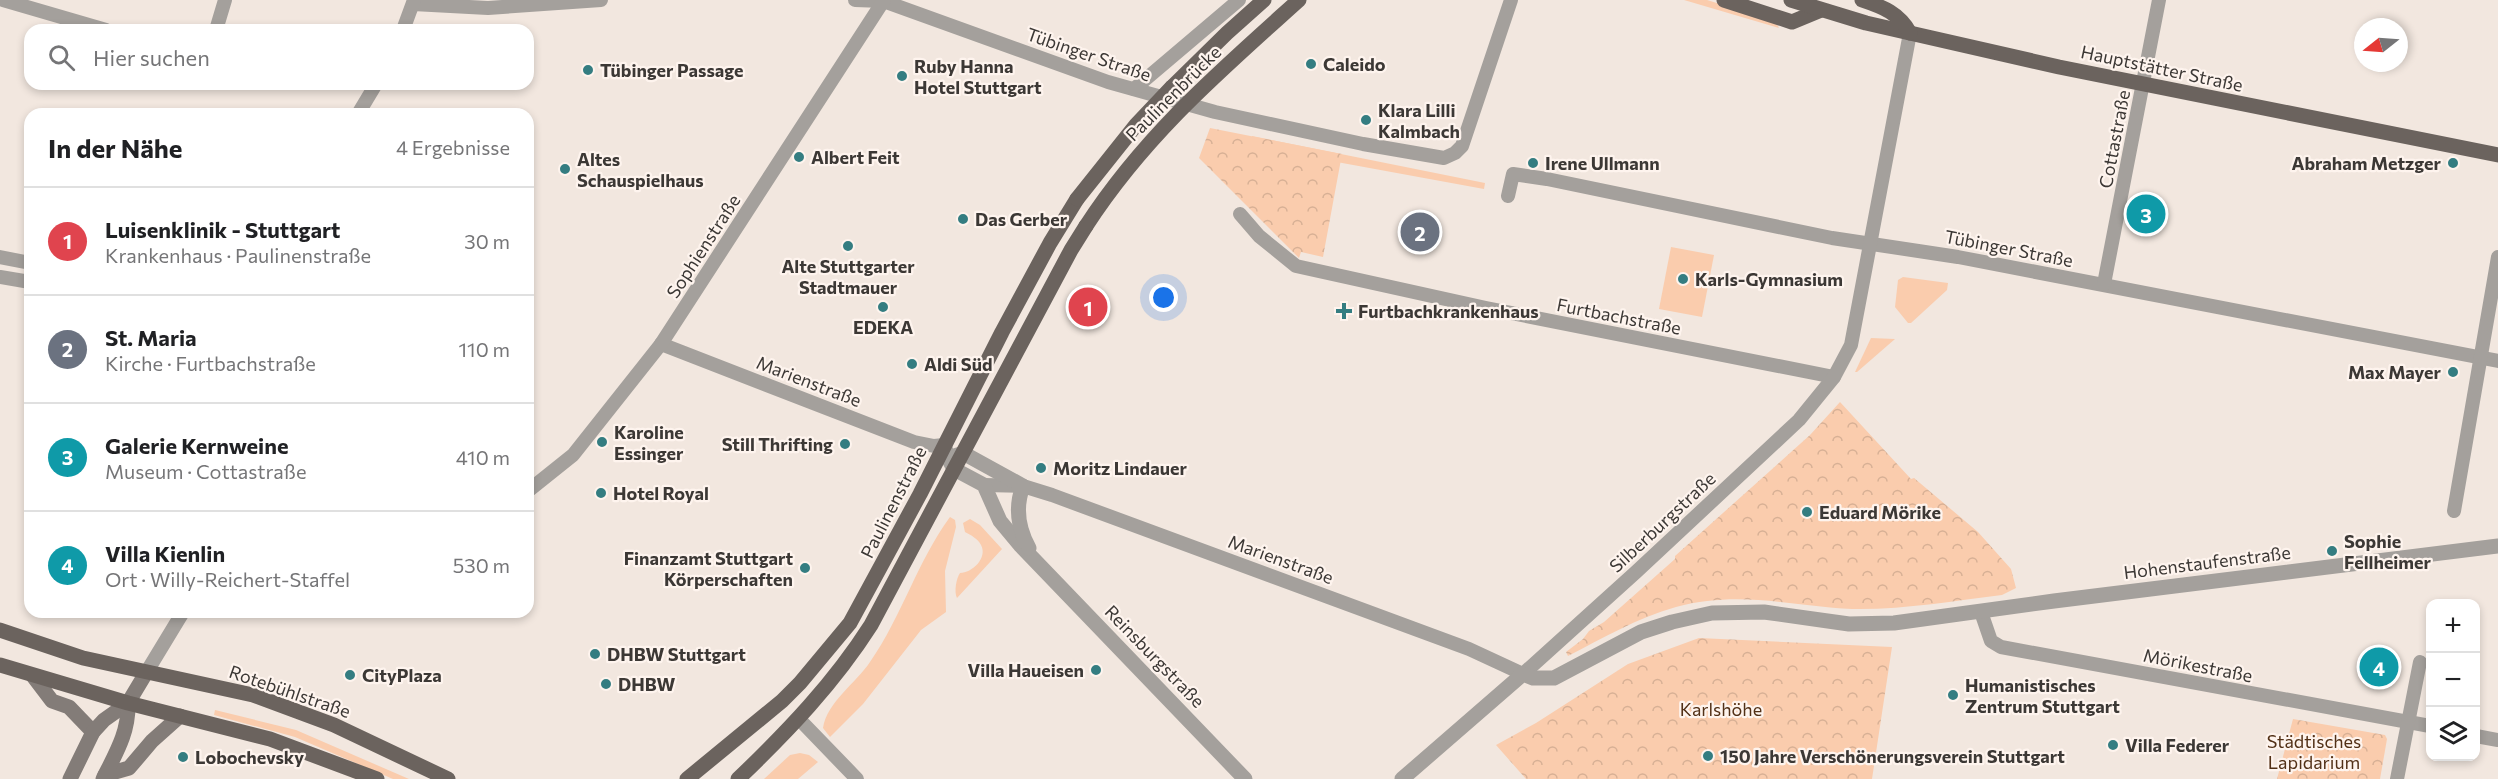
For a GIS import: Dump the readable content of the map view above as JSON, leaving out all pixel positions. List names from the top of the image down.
{
  "streets": {
    "main road": [
      "Hauptstätter Straße",
      "Paulinenbrücke",
      "Paulinenstraße",
      "Rotebühlstraße"
    ],
    "street": [
      "Tübinger Straße",
      "Cottastraße",
      "Sophienstraße",
      "Furtbachstraße",
      "Marienstraße",
      "Silberburgstraße",
      "Hohenstaufenstraße",
      "Reinsburgstraße",
      "Mörikestraße"
    ]
  },
  "crossings": [
    ["Tübinger Straße", "Cottastraße"],
    ["Tübinger Straße", "Sophienstraße"],
    ["Tübinger Straße", "Silberburgstraße"],
    ["Hauptstätter Straße", "Cottastraße"],
    ["Hauptstätter Straße", "Silberburgstraße"],
    ["Paulinenbrücke", "Paulinenstraße"],
    ["Sophienstraße", "Marienstraße"],
    ["Furtbachstraße", "Silberburgstraße"],
    ["Marienstraße", "Paulinenstraße"],
    ["Marienstraße", "Silberburgstraße"],
    ["Marienstraße", "Hohenstaufenstraße"],
    ["Marienstraße", "Reinsburgstraße"],
    ["Silberburgstraße", "Hohenstaufenstraße"],
    ["Hohenstaufenstraße", "Mörikestraße"]
  ],
  "parks": ["Karlshöhe", "Städtisches Lapidarium"],
  "places": {
    "other": [
      "Caleido",
      "Tübinger Passage",
      "Ruby Hanna Hotel Stuttgart",
      "Klara Lilli Kalmbach",
      "Albert Feit",
      "Irene Ullmann",
      "Abraham Metzger",
      "Altes Schauspielhaus",
      "Das Gerber",
      "Alte Stuttgarter Stadtmauer",
      "Karls-Gymnasium",
      "EDEKA",
      "Aldi Süd",
      "Max Mayer",
      "Karoline Essinger",
      "Still Thrifting",
      "Moritz Lindauer",
      "Hotel Royal",
      "Eduard Mörike",
      "Sophie Fellheimer",
      "Finanzamt Stuttgart Körperschaften",
      "DHBW Stuttgart",
      "Villa Haueisen",
      "CityPlaza",
      "DHBW",
      "Humanistisches Zentrum Stuttgart",
      "Villa Federer",
      "150 Jahre Verschönerungsverein Stuttgart",
      "Lobochevsky"
    ],
    "health": ["Furtbachkrankenhaus"]
  },
  "north": "left",
  "page": {
    "search": "Hier suchen",
    "heading": ["In der Nähe", "4 Ergebnisse"],
    "list": [
      {
        "mark": "1",
        "name": "Luisenklinik - Stuttgart",
        "note": "Krankenhaus · Paulinenstraße",
        "value": "30 m"
      },
      {
        "mark": "2",
        "name": "St. Maria",
        "note": "Kirche · Furtbachstraße",
        "value": "110 m"
      },
      {
        "mark": "3",
        "name": "Galerie Kernweine",
        "note": "Museum · Cottastraße",
        "value": "410 m"
      },
      {
        "mark": "4",
        "name": "Villa Kienlin",
        "note": "Ort · Willy-Reichert-Staffel",
        "value": "530 m"
      }
    ],
    "pins": [
      "3",
      "2",
      "1",
      "4"
    ],
    "map_buttons": ["+", "−"]
  }
}
